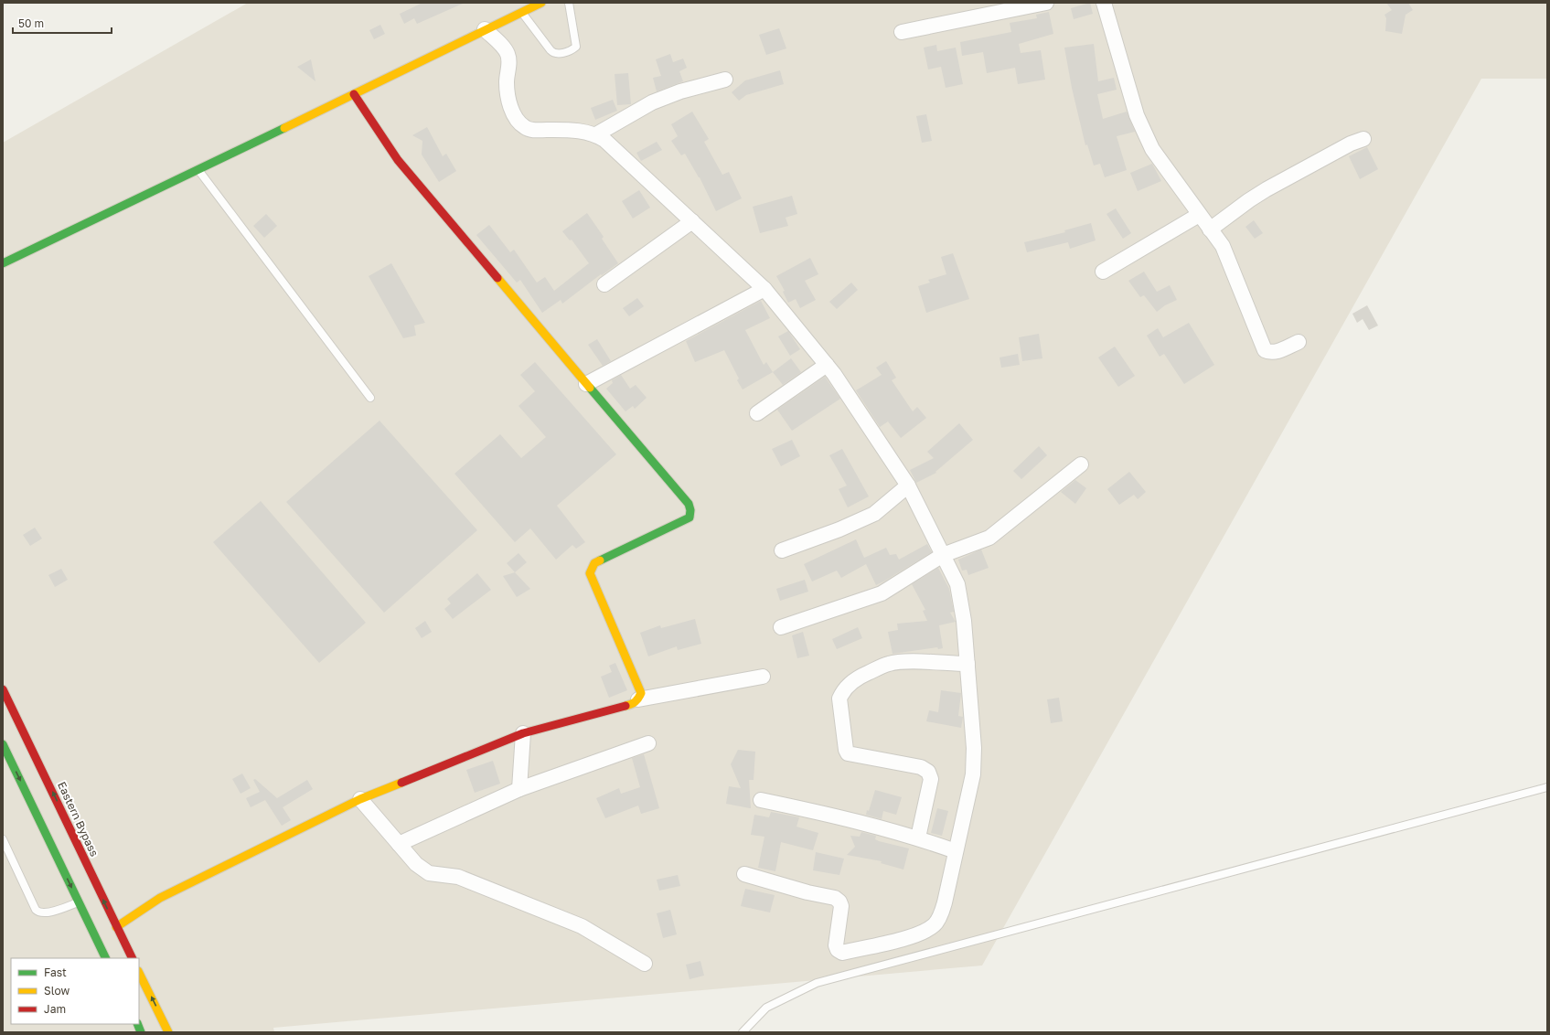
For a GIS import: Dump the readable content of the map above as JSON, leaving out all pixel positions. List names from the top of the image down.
{
  "streets": {
    "street": ["Eastern Bypass"]
  },
  "legend": ["Fast", "Slow", "Jam"],
  "scale_bar": "50 m"
}
